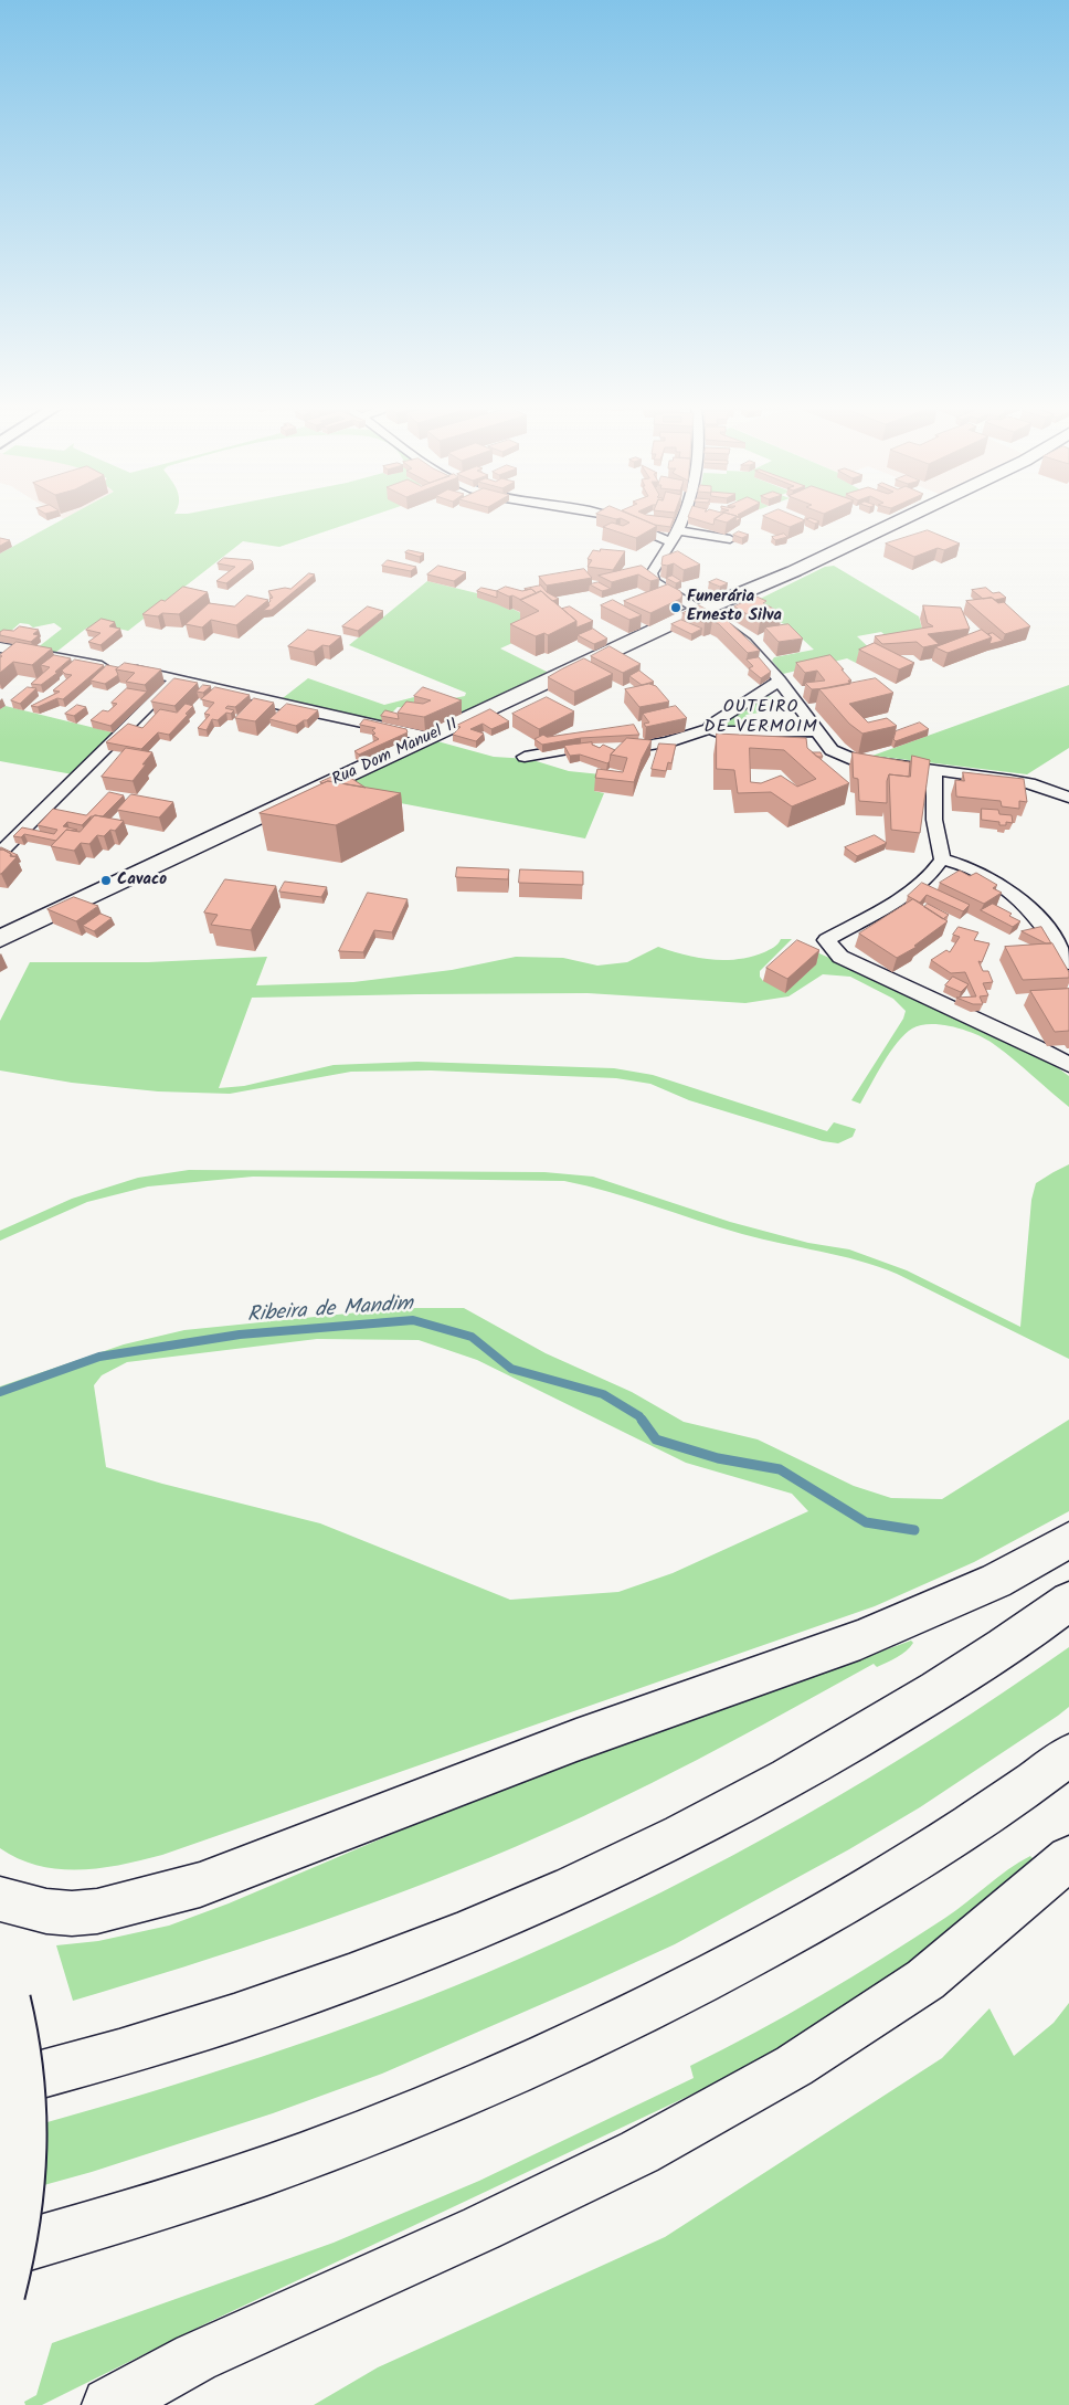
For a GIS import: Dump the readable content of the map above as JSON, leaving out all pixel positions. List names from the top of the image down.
{
  "streets": {
    "main road": ["Rua Dom Manuel II"]
  },
  "districts": ["OUTEIRO DE VERMOIM"],
  "water": ["Ribeira de Mandim"],
  "places": ["Funerária Ernesto Silva", "Cavaco"]
}
